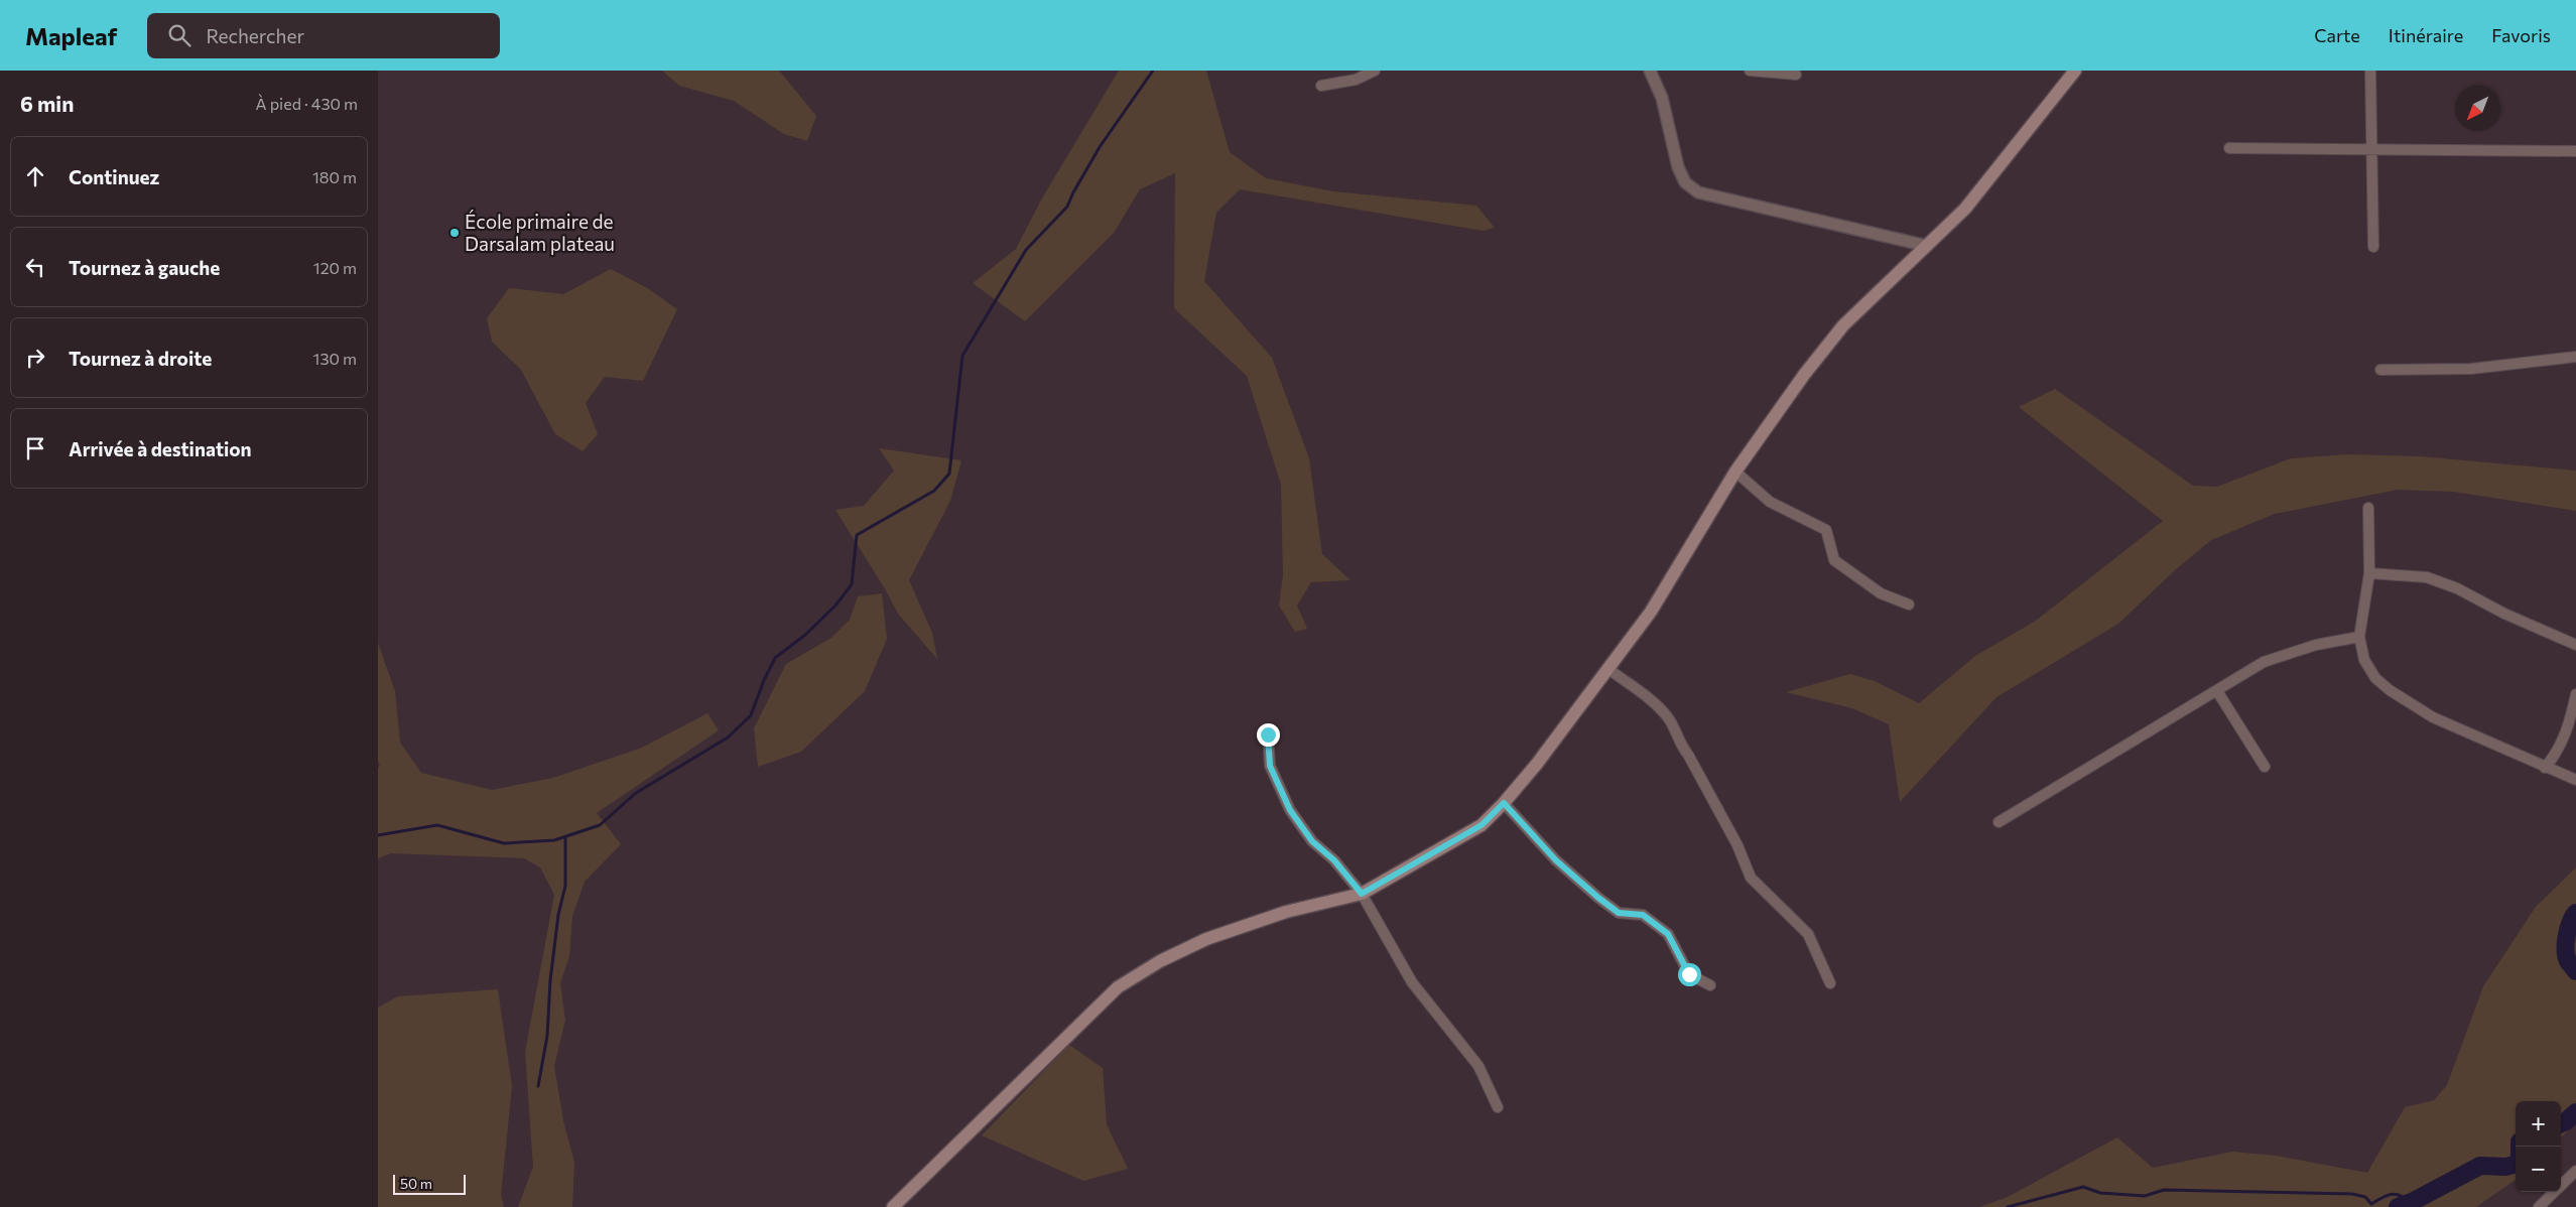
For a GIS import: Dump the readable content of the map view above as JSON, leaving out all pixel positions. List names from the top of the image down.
{
  "places": ["École primaire de Darsalam plateau"],
  "scale_bar": "50 m",
  "north": "bottom left",
  "page": {
    "header": "Mapleaf",
    "search": "Rechercher",
    "nav": ["Carte", "Itinéraire", "Favoris"],
    "heading": ["6 min", "À pied · 430 m"],
    "list": [
      ["Continuez", "180 m"],
      ["Tournez à gauche", "120 m"],
      ["Tournez à droite", "130 m"],
      "Arrivée à destination"
    ],
    "map_buttons": ["+", "−"],
    "scale": "50 m"
  }
}
